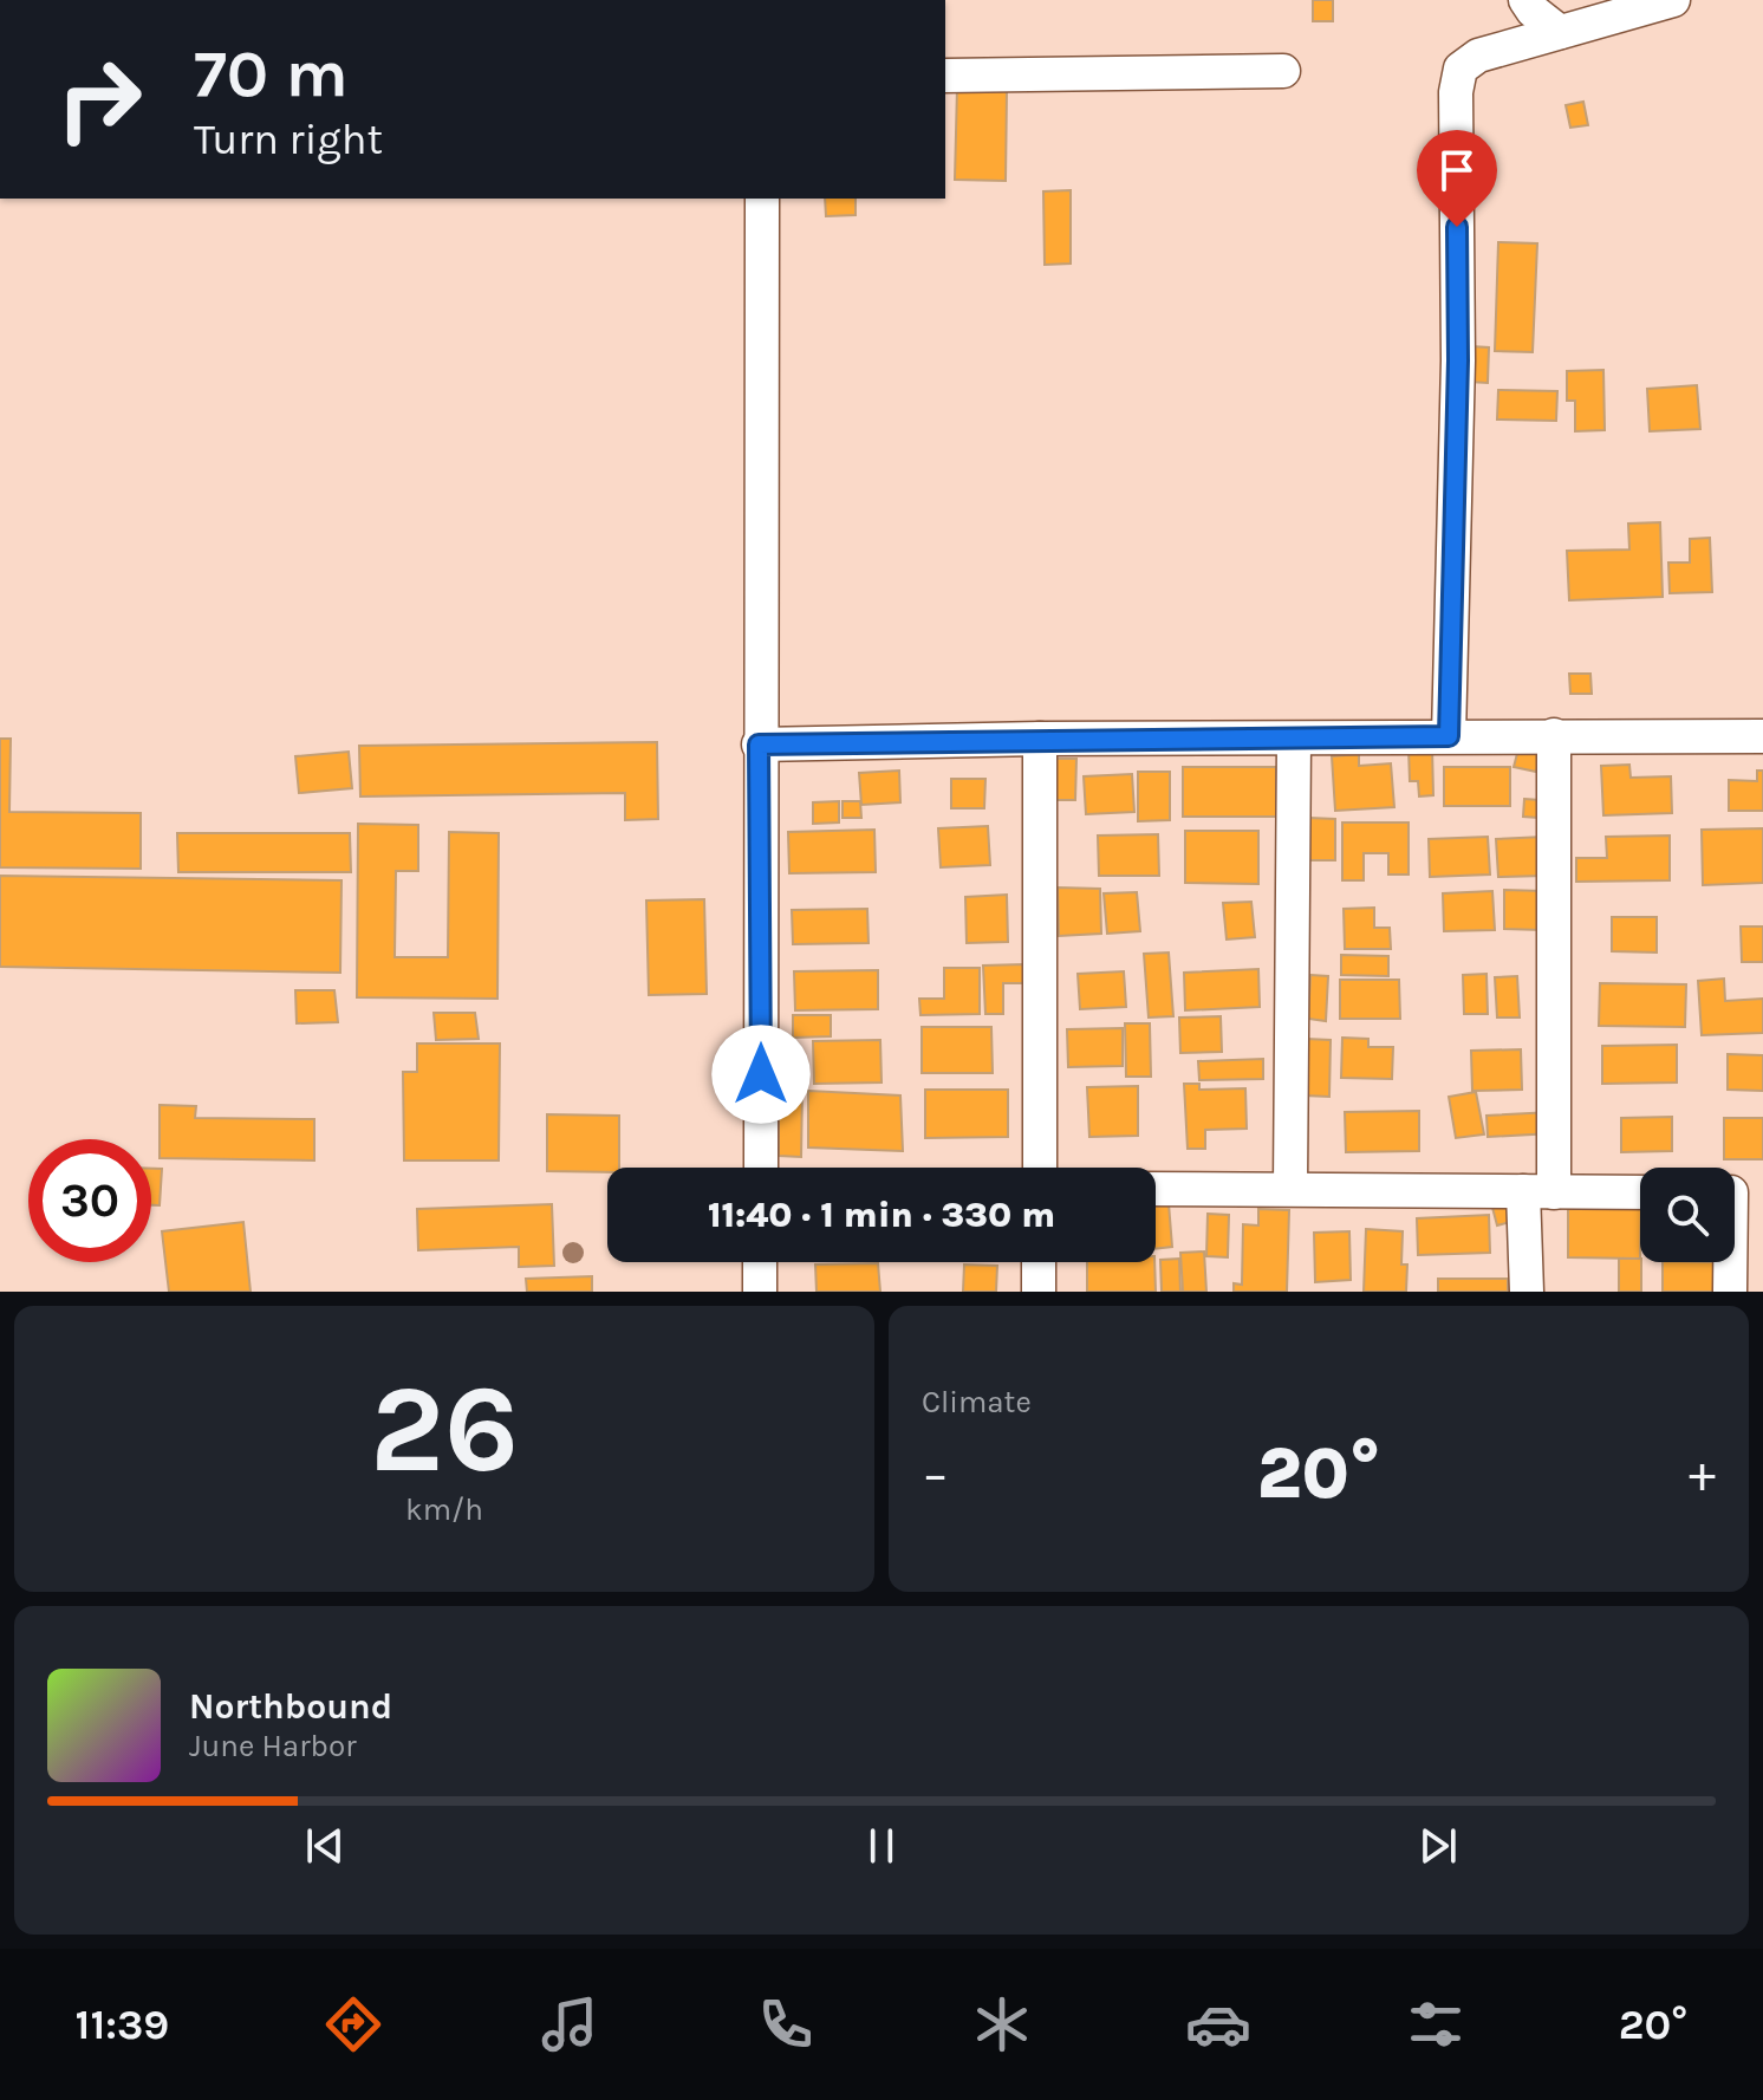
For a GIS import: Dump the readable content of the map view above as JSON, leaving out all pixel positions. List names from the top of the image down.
{
  "page": {
    "turn": ["70 m", "Turn right"],
    "limit": "30",
    "trip": "11:40 · 1 min · 330 m",
    "tile": [
      ["26", "km/h"],
      "Climate"
    ],
    "heat": ["−", "20°", "+"],
    "song": ["Northbound", "June Harbor"],
    "tabs": ["11:39", "20°"]
  }
}
